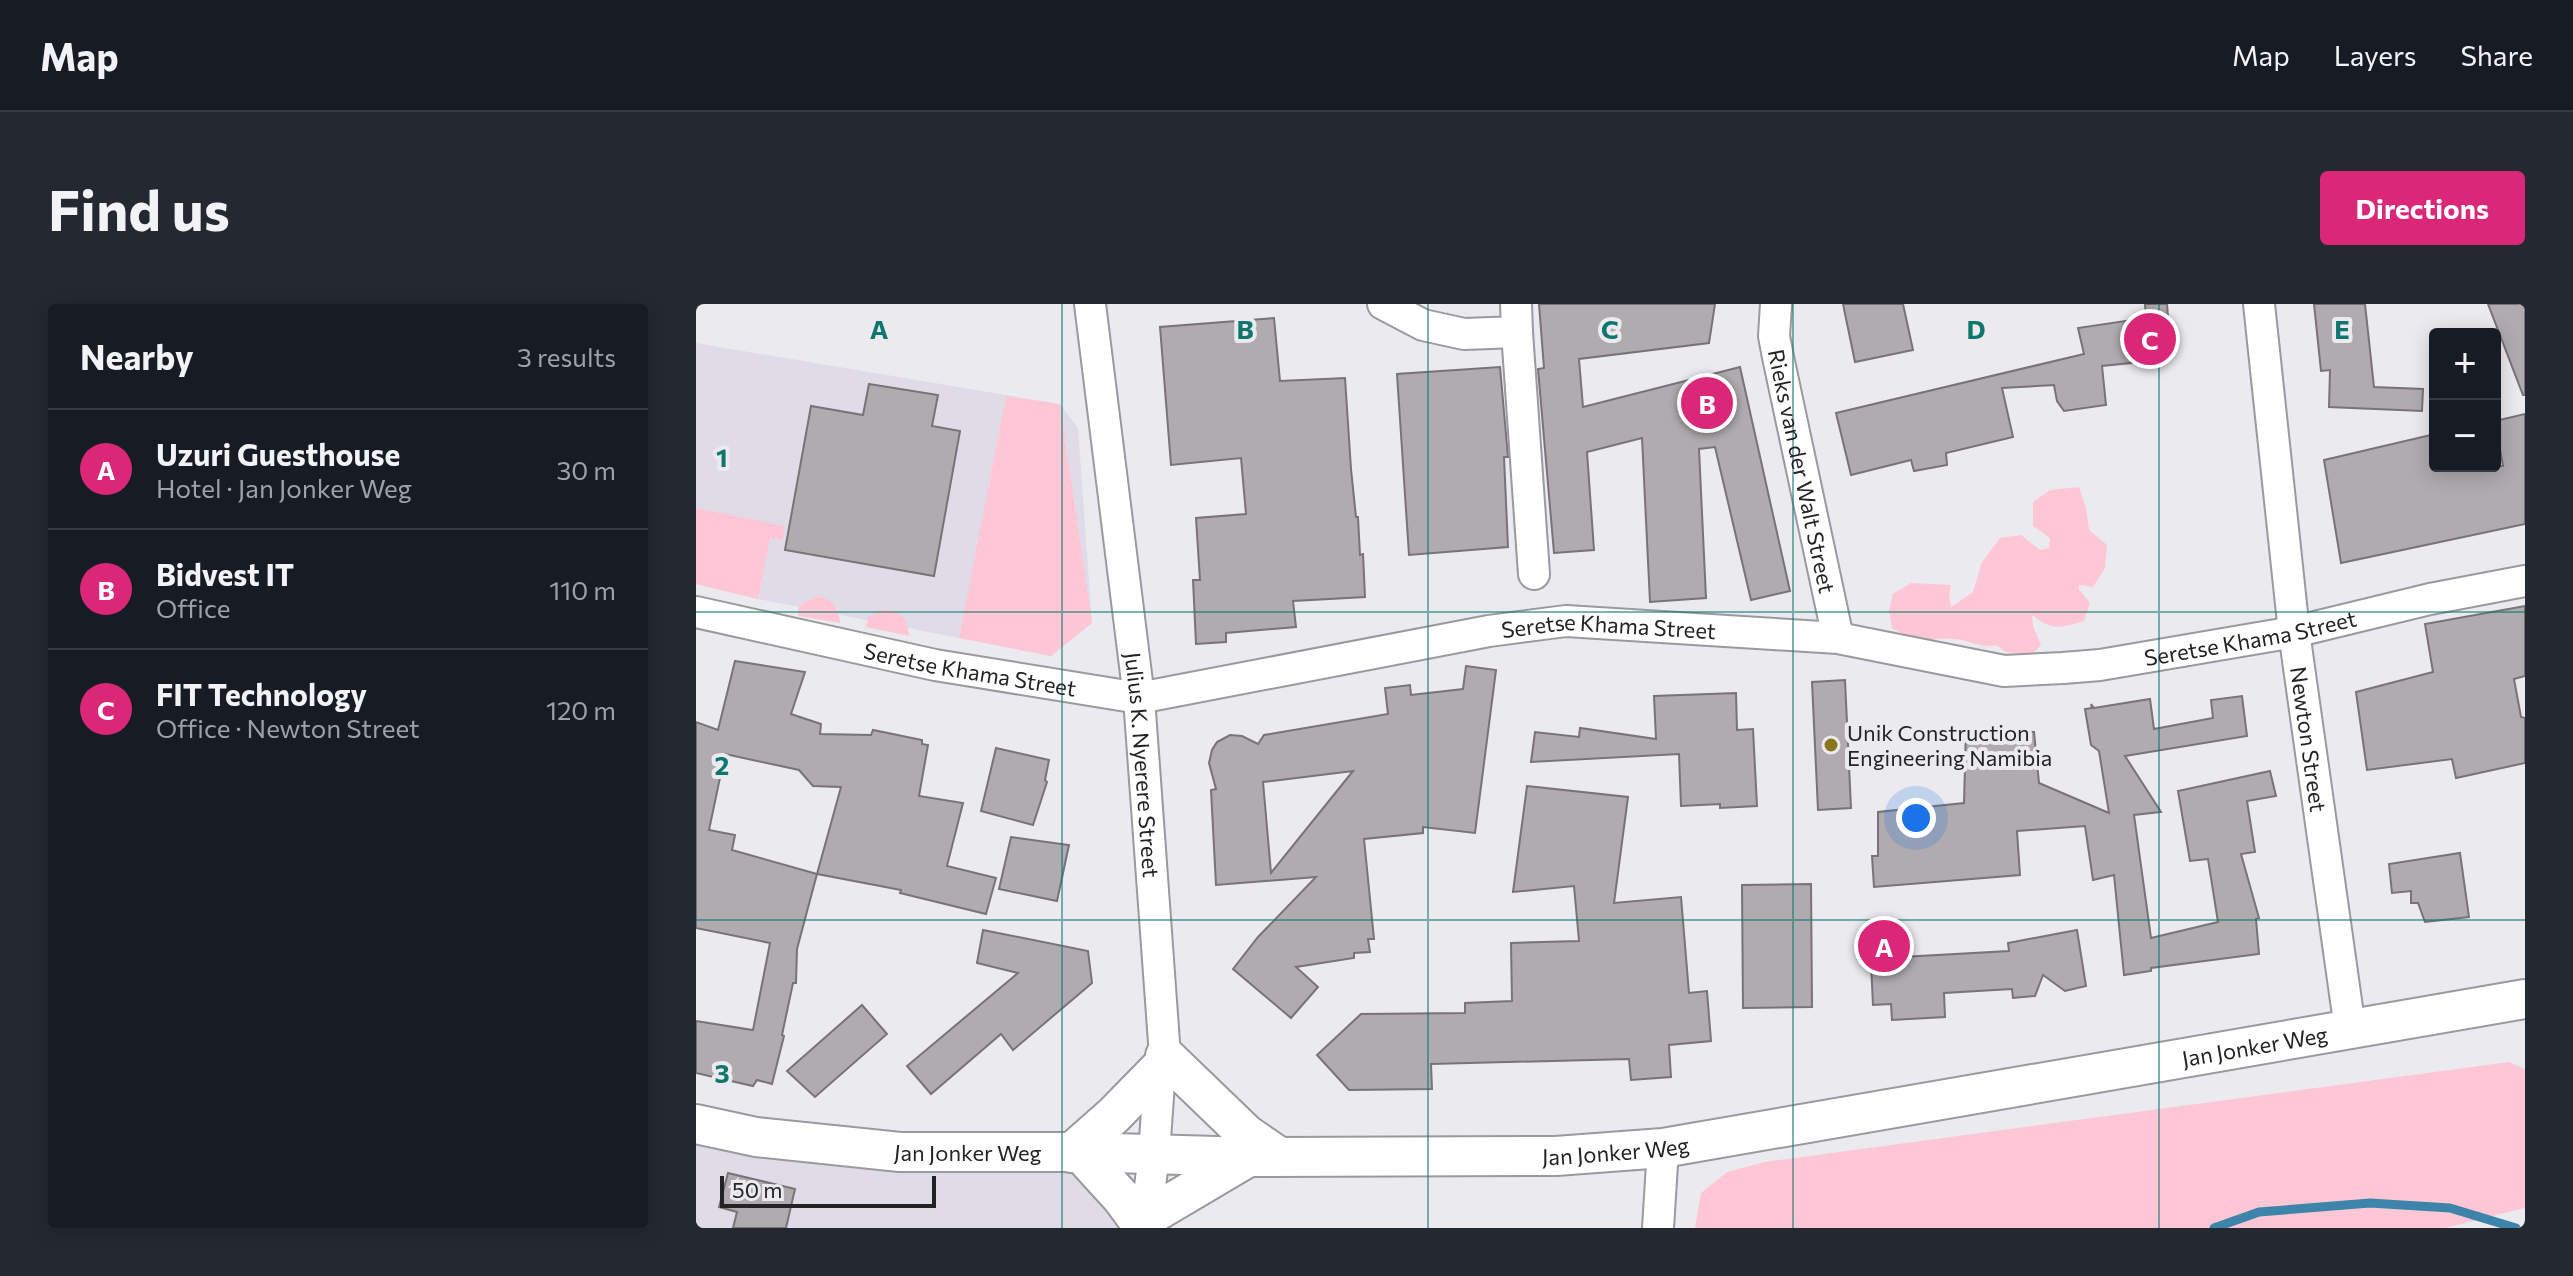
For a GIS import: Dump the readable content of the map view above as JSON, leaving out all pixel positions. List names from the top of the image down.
{
  "streets": {
    "main road": ["Jan Jonker Weg"],
    "street": [
      "Rieks van der Walt Street",
      "Seretse Khama Street",
      "Newton Street",
      "Julius K. Nyerere Street"
    ]
  },
  "crossings": [
    ["Rieks van der Walt Street", "Seretse Khama Street"],
    ["Seretse Khama Street", "Newton Street"],
    ["Seretse Khama Street", "Julius K. Nyerere Street"],
    ["Newton Street", "Jan Jonker Weg"],
    ["Julius K. Nyerere Street", "Jan Jonker Weg"]
  ],
  "places": ["Unik Construction Engineering Namibia"],
  "scale_bar": "50 m",
  "page": {
    "header": "Map",
    "nav": ["Map", "Layers", "Share"],
    "buttons": "Directions",
    "title": "Find us",
    "heading": ["Nearby", "3 results"],
    "pins": ["C", "B", "A"],
    "map_buttons": ["+", "−"],
    "list": [
      {
        "mark": "A",
        "name": "Uzuri Guesthouse",
        "note": "Hotel · Jan Jonker Weg",
        "value": "30 m"
      },
      {
        "mark": "B",
        "name": "Bidvest IT",
        "note": "Office",
        "value": "110 m"
      },
      {
        "mark": "C",
        "name": "FIT Technology",
        "note": "Office · Newton Street",
        "value": "120 m"
      }
    ],
    "scale": "50 m"
  },
  "grid": {
    "columns": [
      "A",
      "B",
      "C",
      "D",
      "E"
    ],
    "rows": ["1", "2", "3"]
  }
}
